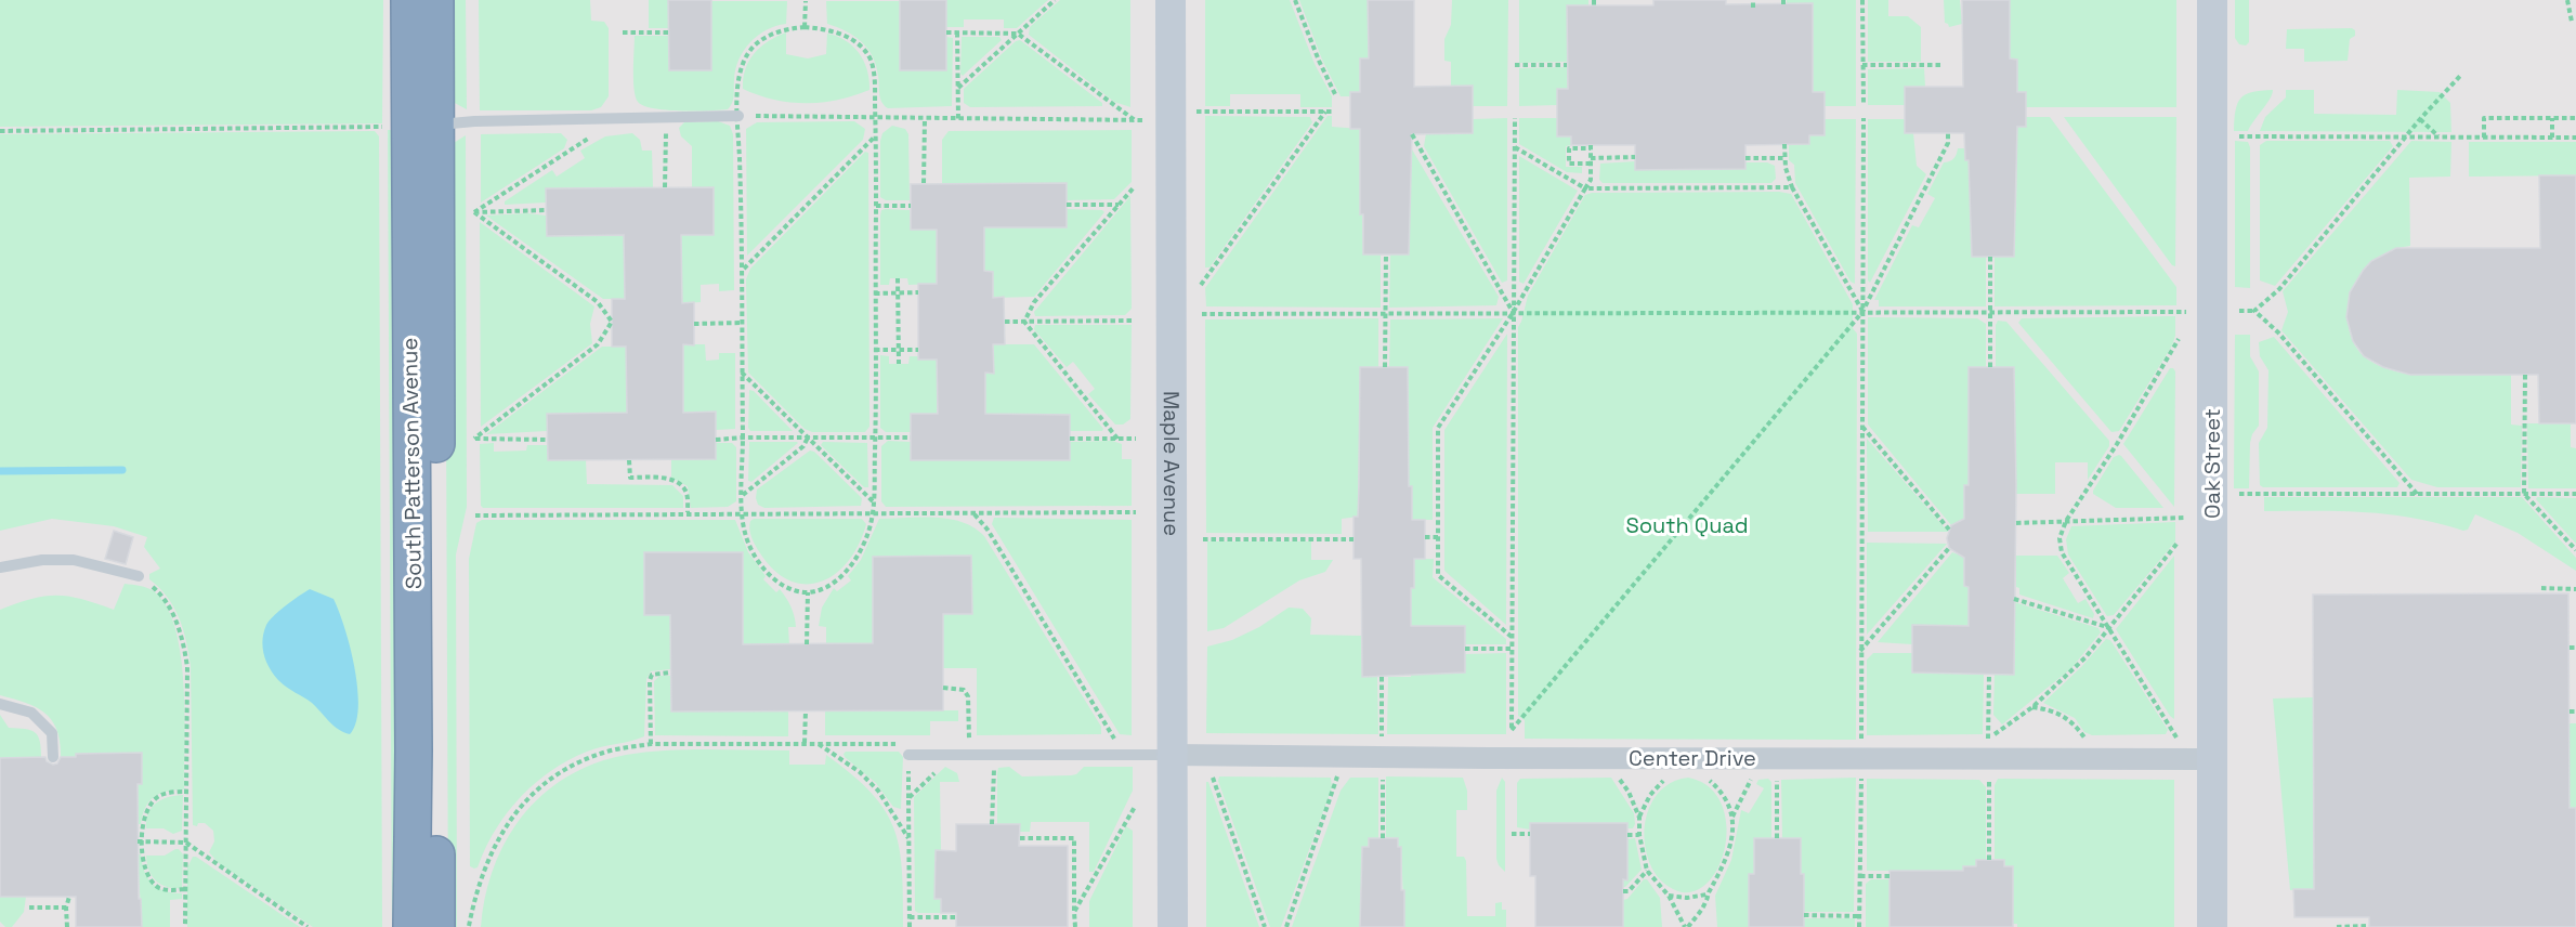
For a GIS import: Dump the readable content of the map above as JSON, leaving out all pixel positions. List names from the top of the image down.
{
  "streets": {
    "highway": ["South Patterson Avenue"],
    "street": ["Maple Avenue", "Oak Street", "Center Drive"]
  },
  "crossings": [
    ["Maple Avenue", "Center Drive"],
    ["Oak Street", "Center Drive"]
  ],
  "parks": ["South Quad"]
}
